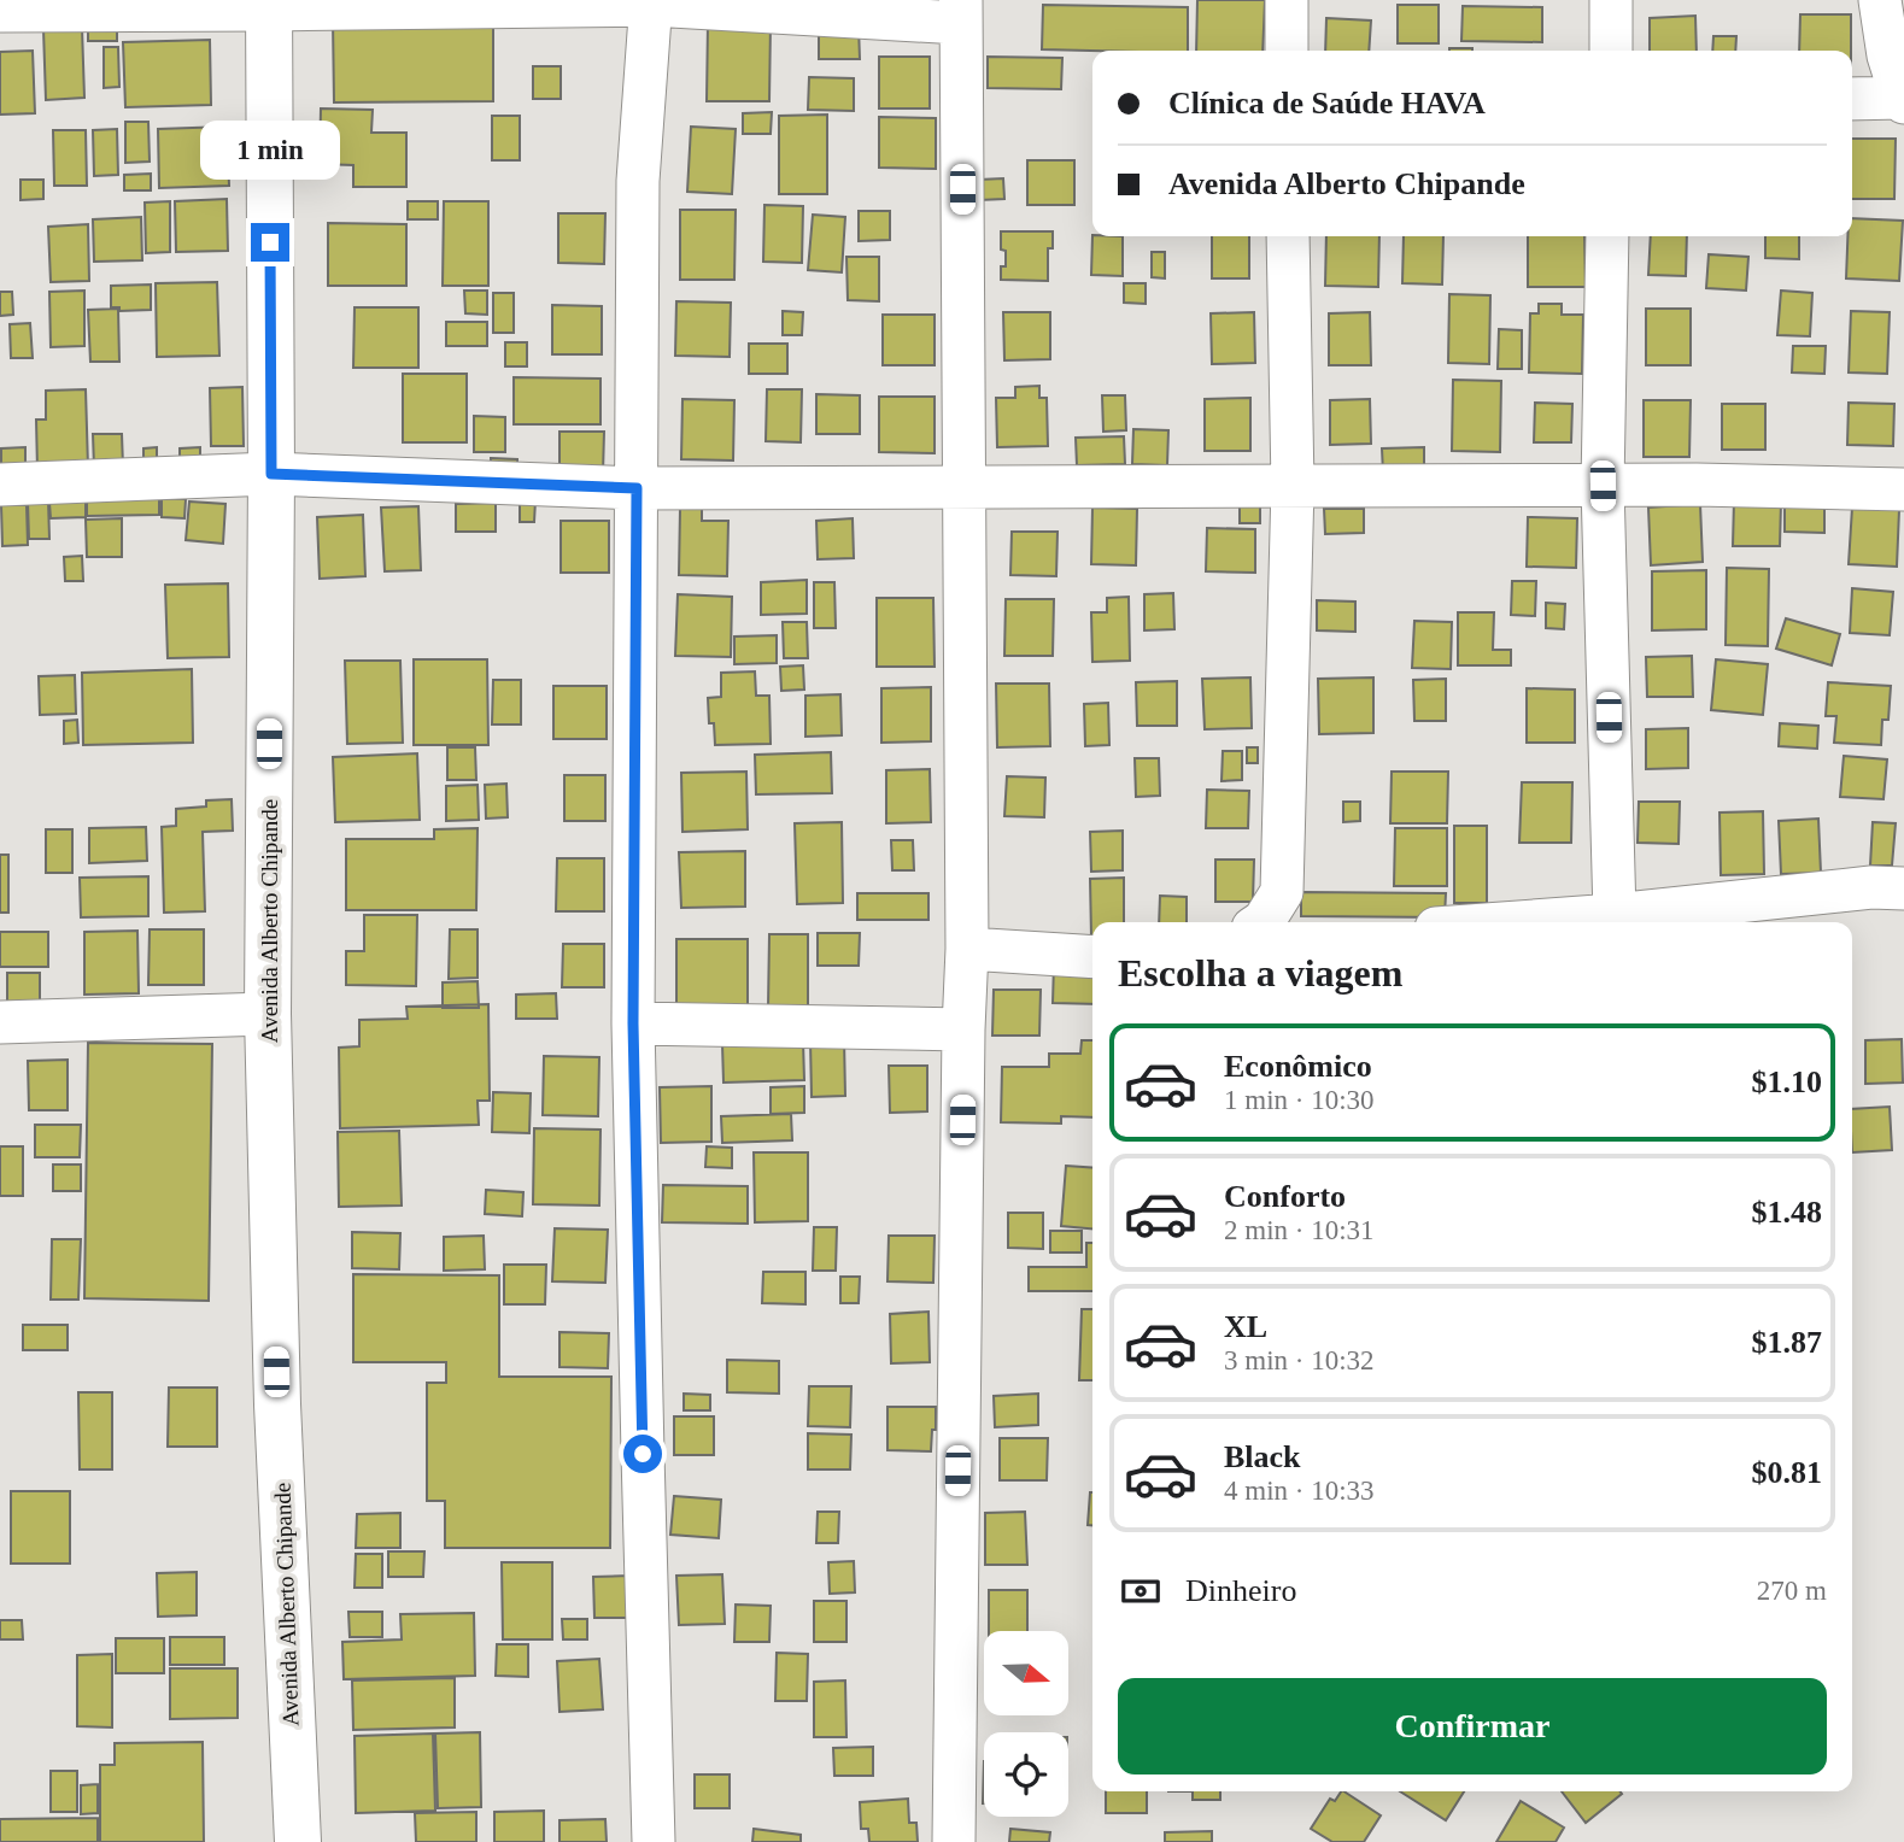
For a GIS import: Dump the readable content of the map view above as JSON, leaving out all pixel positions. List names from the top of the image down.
{
  "streets": {
    "main road": ["Avenida Alberto Chipande"]
  },
  "north": "right",
  "page": {
    "banner": ["Clínica de Saúde HAVA", "Avenida Alberto Chipande"],
    "bubble": "1 min",
    "heading": "Escolha a viagem",
    "list": [
      {
        "name": "Econômico",
        "note": "1 min · 10:30",
        "value": "$1.10"
      },
      {
        "name": "Conforto",
        "note": "2 min · 10:31",
        "value": "$1.48"
      },
      {
        "name": "XL",
        "note": "3 min · 10:32",
        "value": "$1.87"
      },
      {
        "name": "Black",
        "note": "4 min · 10:33",
        "value": "$0.81"
      }
    ],
    "pay": ["Dinheiro", "270 m"],
    "buttons": "Confirmar"
  }
}
